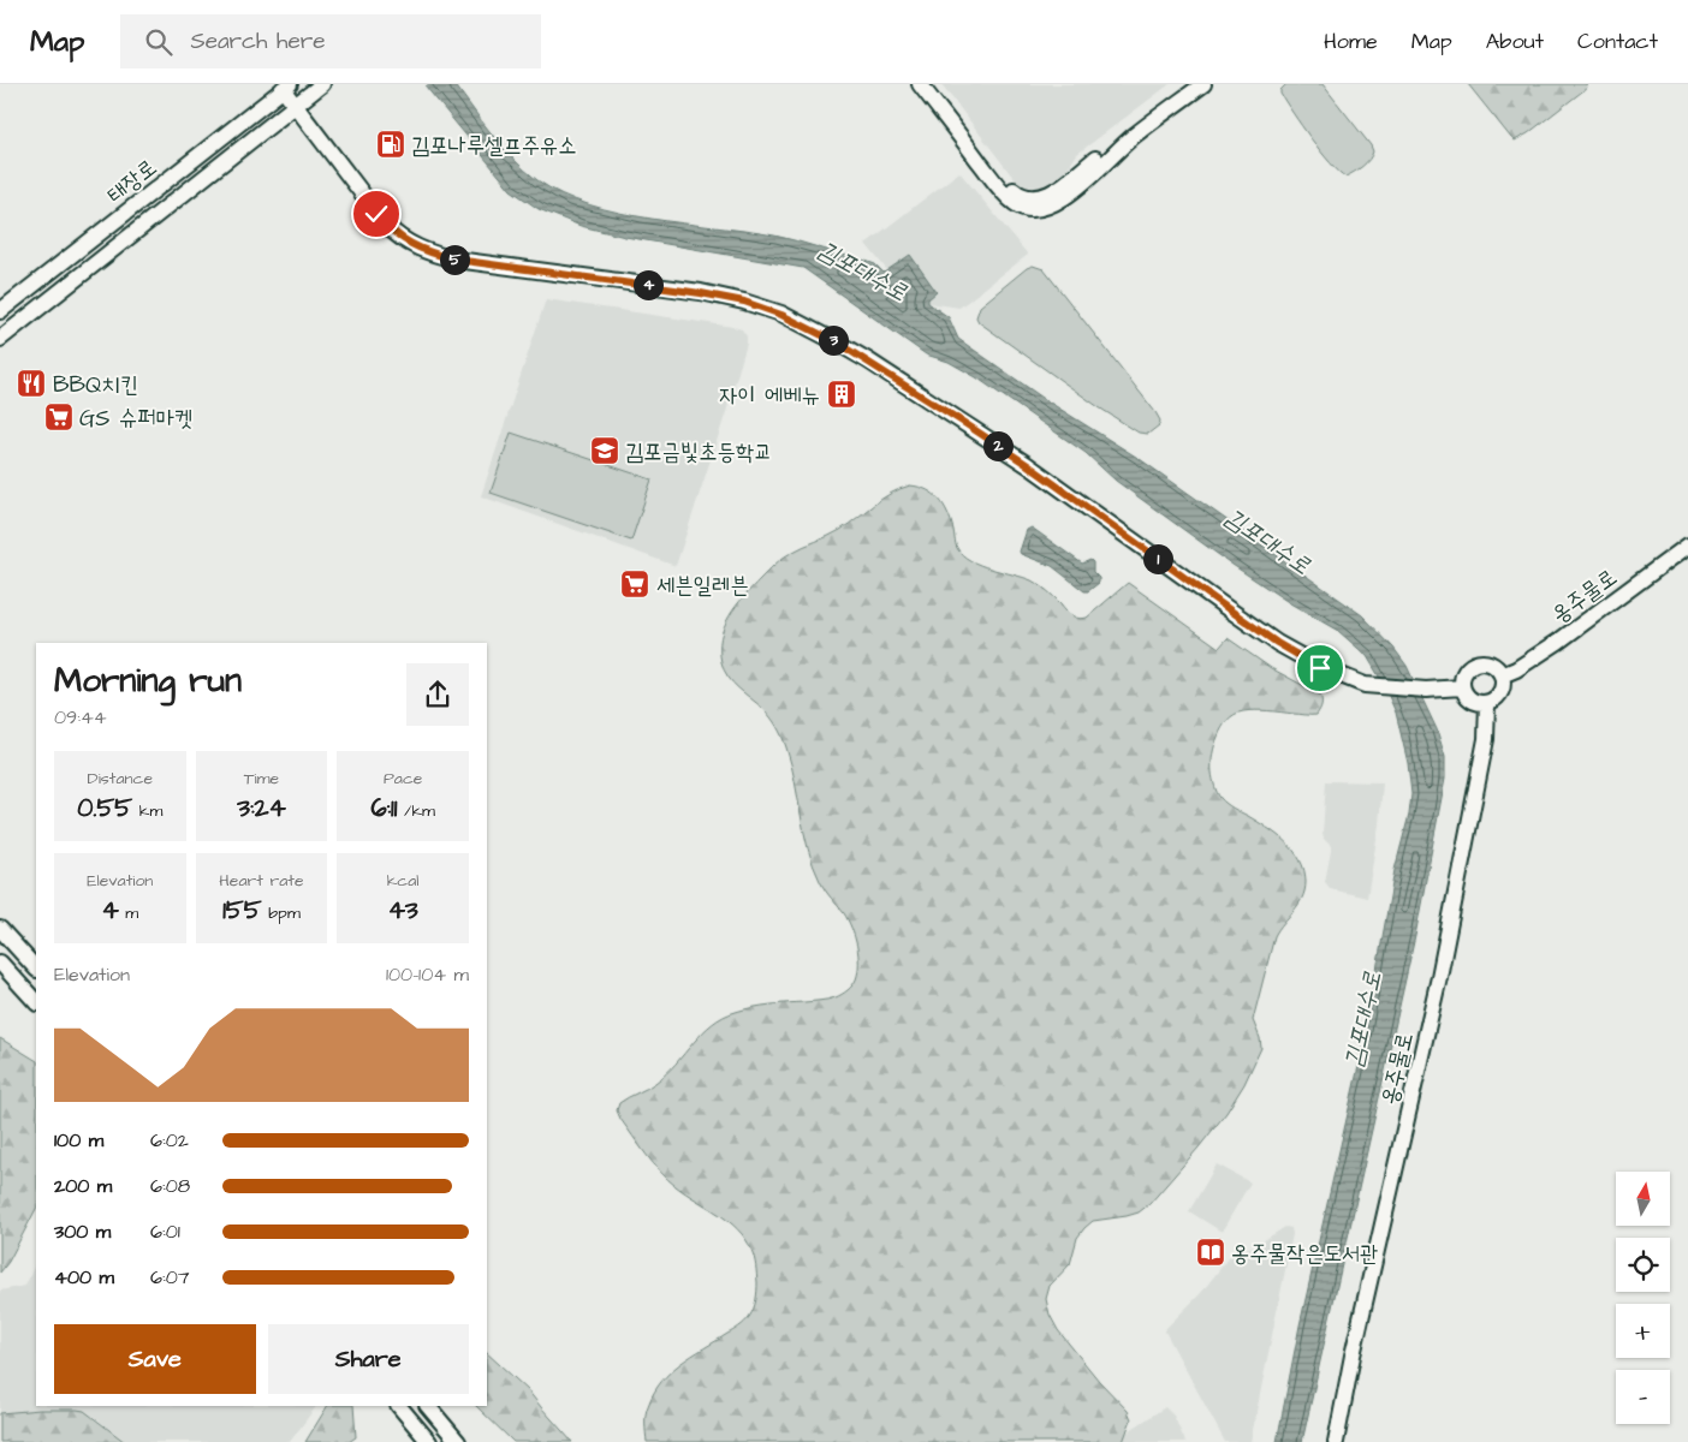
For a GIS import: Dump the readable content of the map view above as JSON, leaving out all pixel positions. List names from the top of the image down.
{
  "streets": {
    "street": ["태장로", "옹주물로"]
  },
  "water": ["김포대수로"],
  "places": {
    "fuel station": ["김포나루셀프주유소"],
    "restaurant": ["BBQ치킨"],
    "building": ["자이 에베뉴"],
    "supermarket": ["GS 슈퍼마켓", "세븐일레븐"],
    "school or university": ["김포금빛초등학교"],
    "library": ["옹주물작은도서관"]
  },
  "north": "top",
  "page": {
    "header": "Map",
    "search": "Search here",
    "nav": [
      "Home",
      "Map",
      "About",
      "Contact"
    ],
    "pins": [
      "5",
      "4",
      "3",
      "2",
      "1"
    ],
    "heading": ["Morning run", "09:44"],
    "stats": [
      ["Distance", "0.55 km"],
      ["Time", "3:24"],
      ["Pace", "6:11 /km"],
      ["Elevation", "4 m"],
      ["Heart rate", "155 bpm"],
      ["kcal", "43"]
    ],
    "chart": ["Elevation", "100–104 m"],
    "list": [
      {
        "name": "100 m",
        "note": "6:02"
      },
      {
        "name": "200 m",
        "note": "6:08"
      },
      {
        "name": "300 m",
        "note": "6:01"
      },
      {
        "name": "400 m",
        "note": "6:07"
      }
    ],
    "map_buttons": ["+", "−"],
    "buttons": ["Save", "Share"]
  }
}
